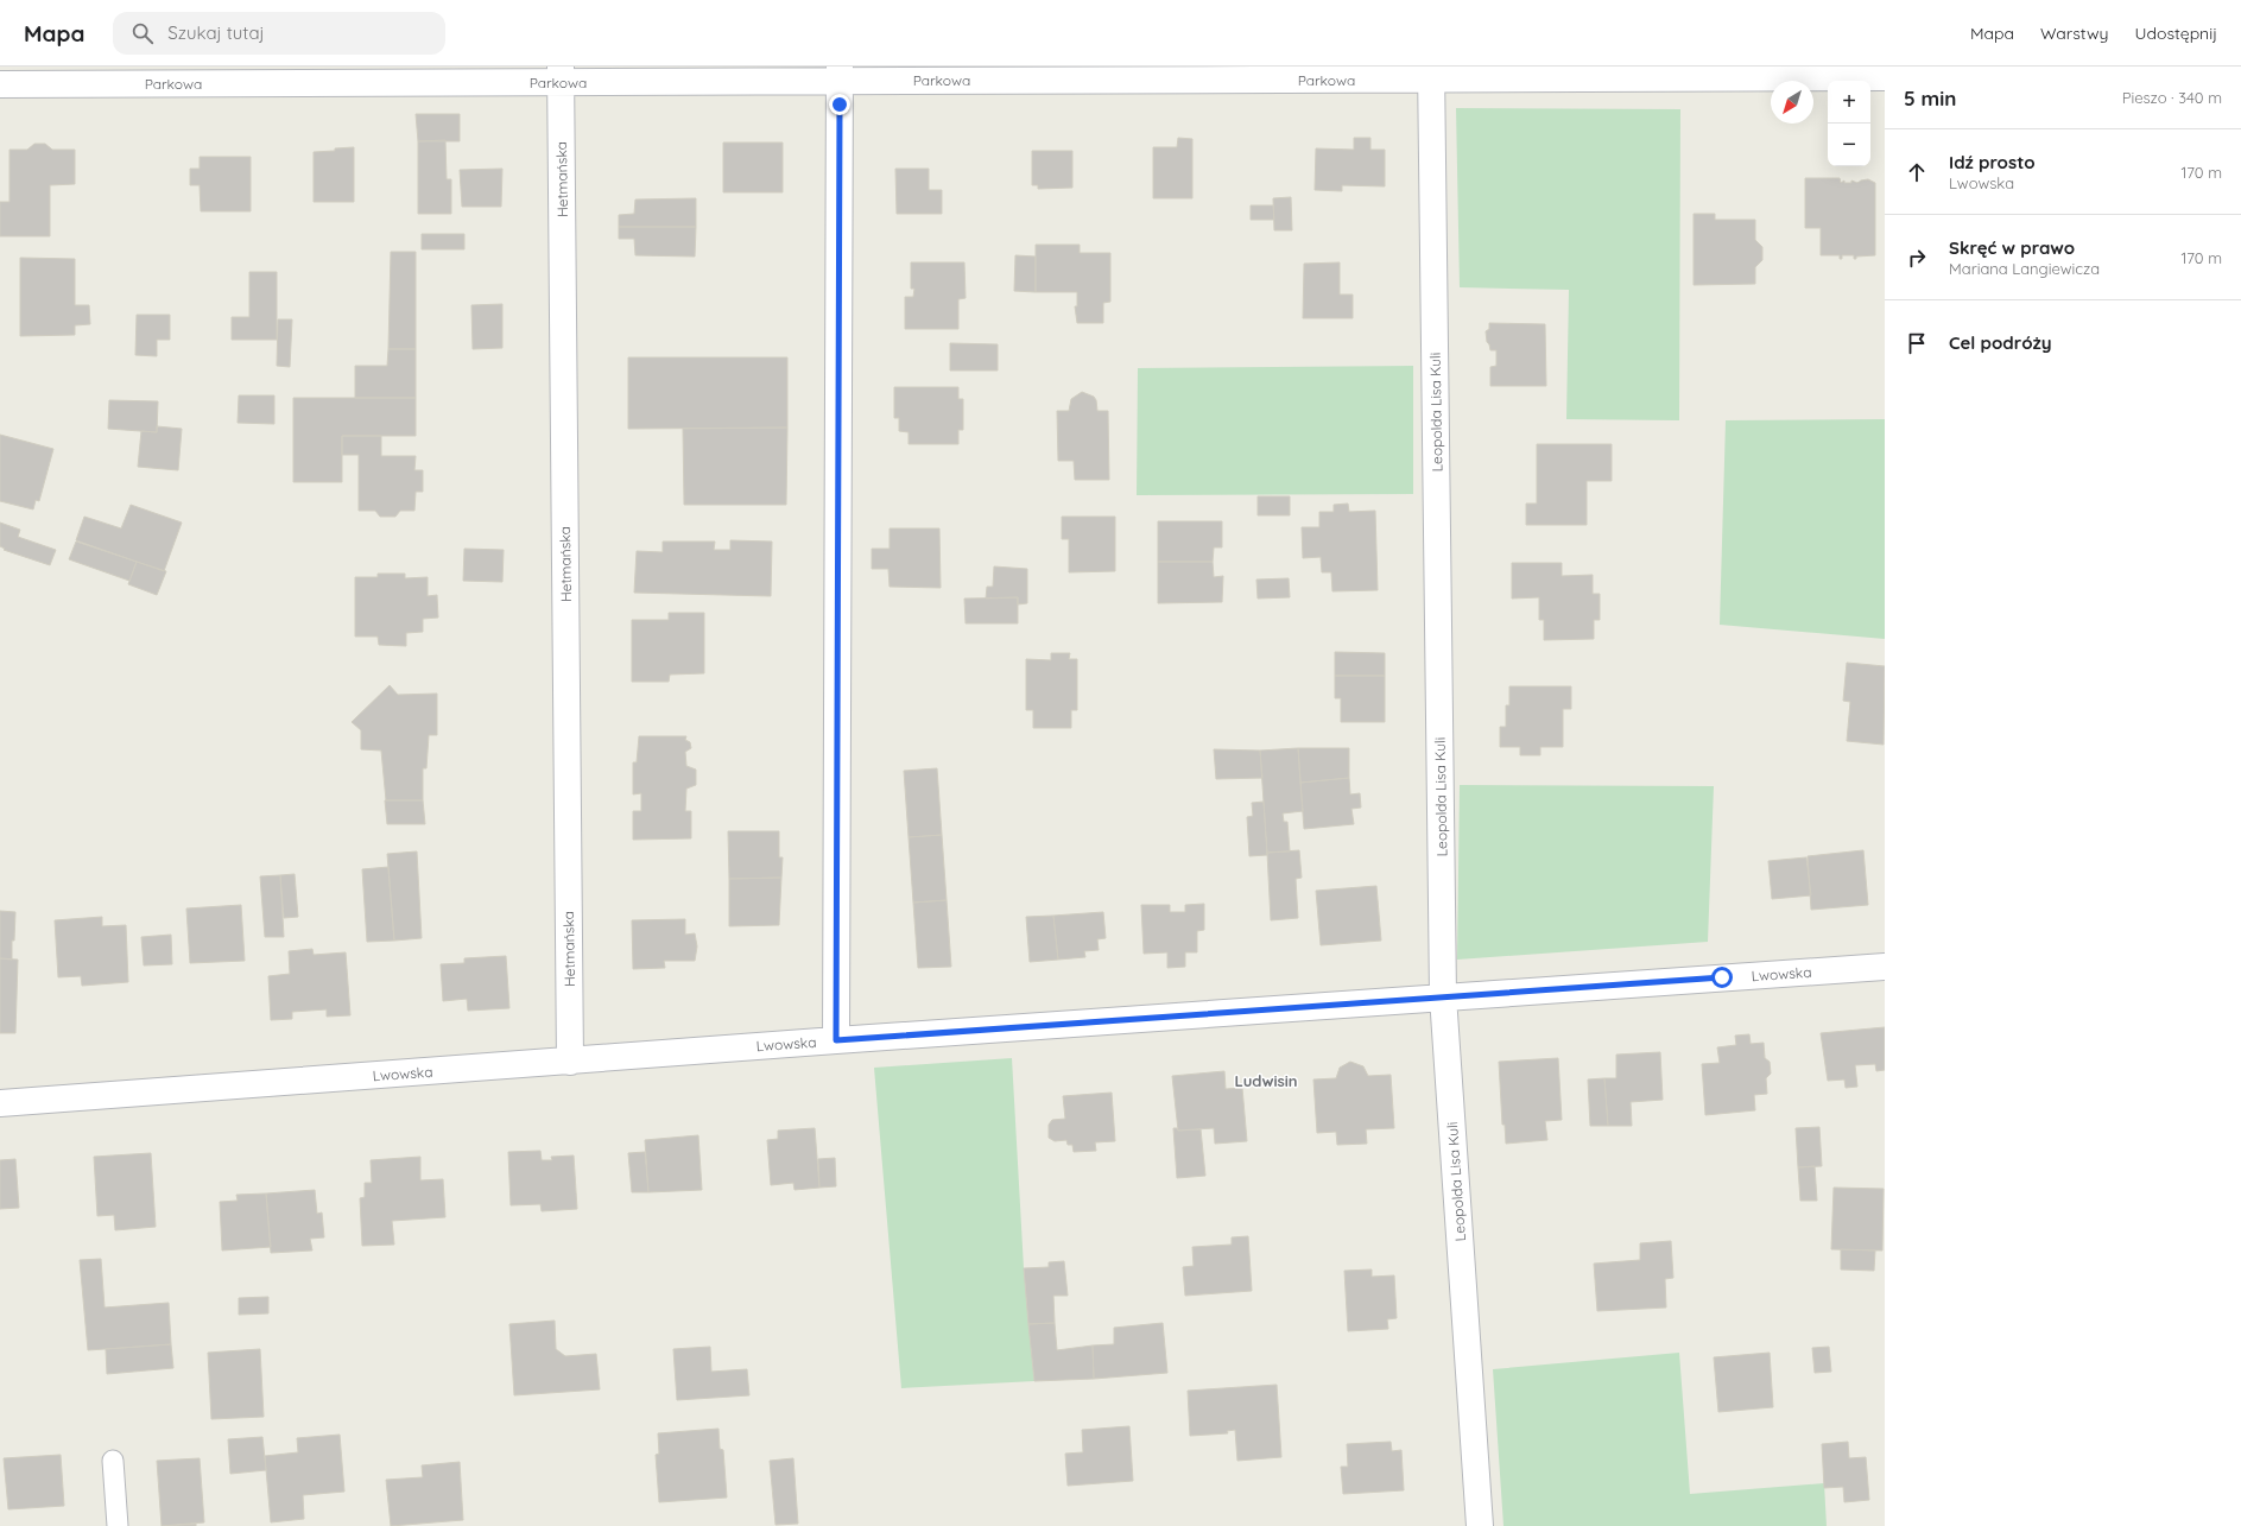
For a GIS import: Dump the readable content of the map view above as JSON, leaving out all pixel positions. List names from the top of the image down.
{
  "streets": {
    "street": [
      "Parkowa",
      "Hetmańska",
      "Leopolda Lisa Kuli",
      "Lwowska"
    ]
  },
  "crossings": [
    ["Parkowa", "Hetmańska"],
    ["Parkowa", "Leopolda Lisa Kuli"],
    ["Hetmańska", "Lwowska"],
    ["Leopolda Lisa Kuli", "Lwowska"]
  ],
  "districts": ["Ludwisin"],
  "north": "bottom left",
  "page": {
    "header": "Mapa",
    "search": "Szukaj tutaj",
    "nav": ["Mapa", "Warstwy", "Udostępnij"],
    "heading": ["5 min", "Pieszo · 340 m"],
    "map_buttons": ["+", "−"],
    "list": [
      ["Idź prosto", "Lwowska", "170 m"],
      ["Skręć w prawo", "Mariana Langiewicza", "170 m"],
      "Cel podróży"
    ]
  }
}
